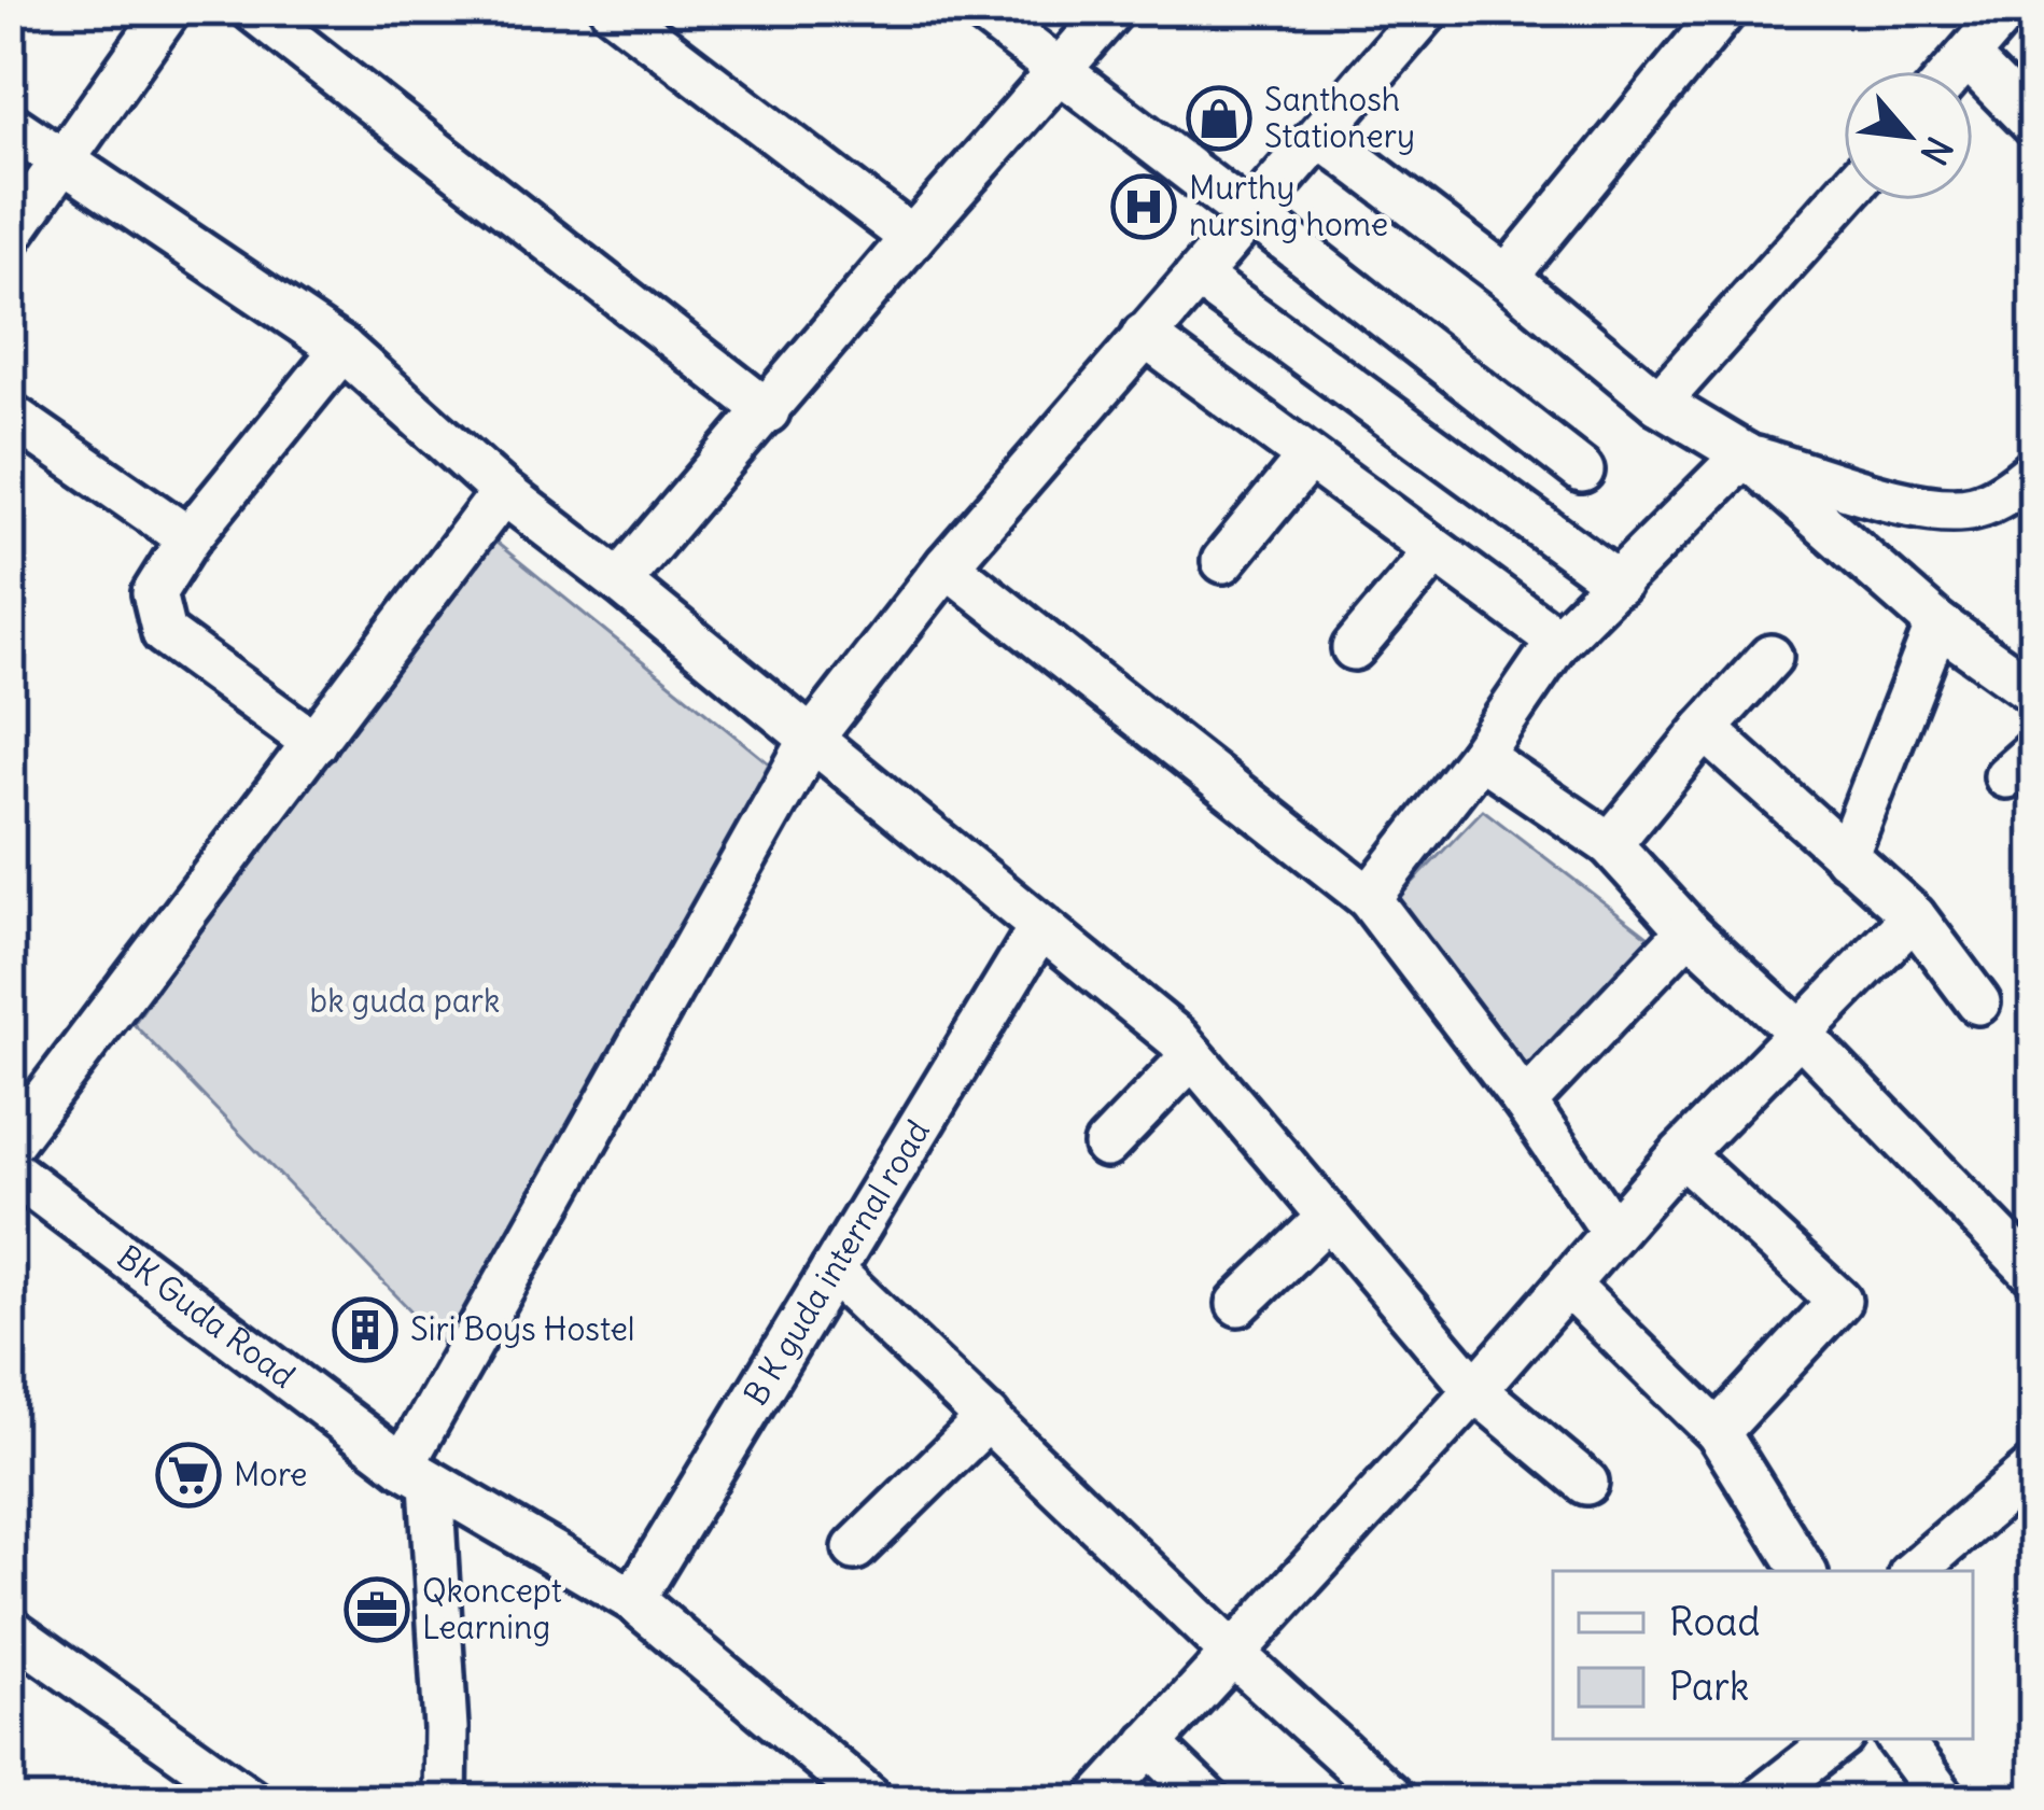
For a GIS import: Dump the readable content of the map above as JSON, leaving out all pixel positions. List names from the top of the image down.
{
  "streets": {
    "street": ["B K guda internal road", "BK Guda Road"]
  },
  "crossings": [
    ["B K guda internal road", "BK Guda Road"]
  ],
  "parks": ["bk guda park"],
  "places": {
    "shop": ["Santhosh Stationery"],
    "hospital": ["Murthy nursing home"],
    "building": ["Siri Boys Hostel"],
    "supermarket": ["More"],
    "office": ["Qkoncept Learning"]
  },
  "legend": ["Road", "Park"],
  "north": "bottom right"
}
